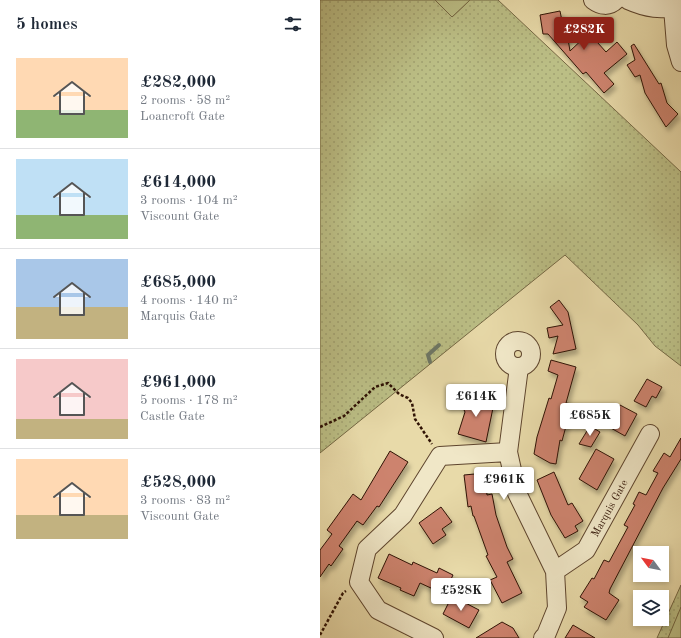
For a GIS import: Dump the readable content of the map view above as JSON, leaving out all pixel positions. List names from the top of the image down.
{
  "streets": {
    "street": ["Marquis Gate"]
  },
  "north": "top left",
  "page": {
    "heading": "5 homes",
    "price": [
      "£282K",
      "£614K",
      "£685K",
      "£961K",
      "£528K"
    ],
    "list": [
      {
        "name": "£282,000",
        "note": "2 rooms · 58 m² · Loancroft Gate"
      },
      {
        "name": "£614,000",
        "note": "3 rooms · 104 m² · Viscount Gate"
      },
      {
        "name": "£685,000",
        "note": "4 rooms · 140 m² · Marquis Gate"
      },
      {
        "name": "£961,000",
        "note": "5 rooms · 178 m² · Castle Gate"
      },
      {
        "name": "£528,000",
        "note": "3 rooms · 83 m² · Viscount Gate"
      }
    ]
  }
}
